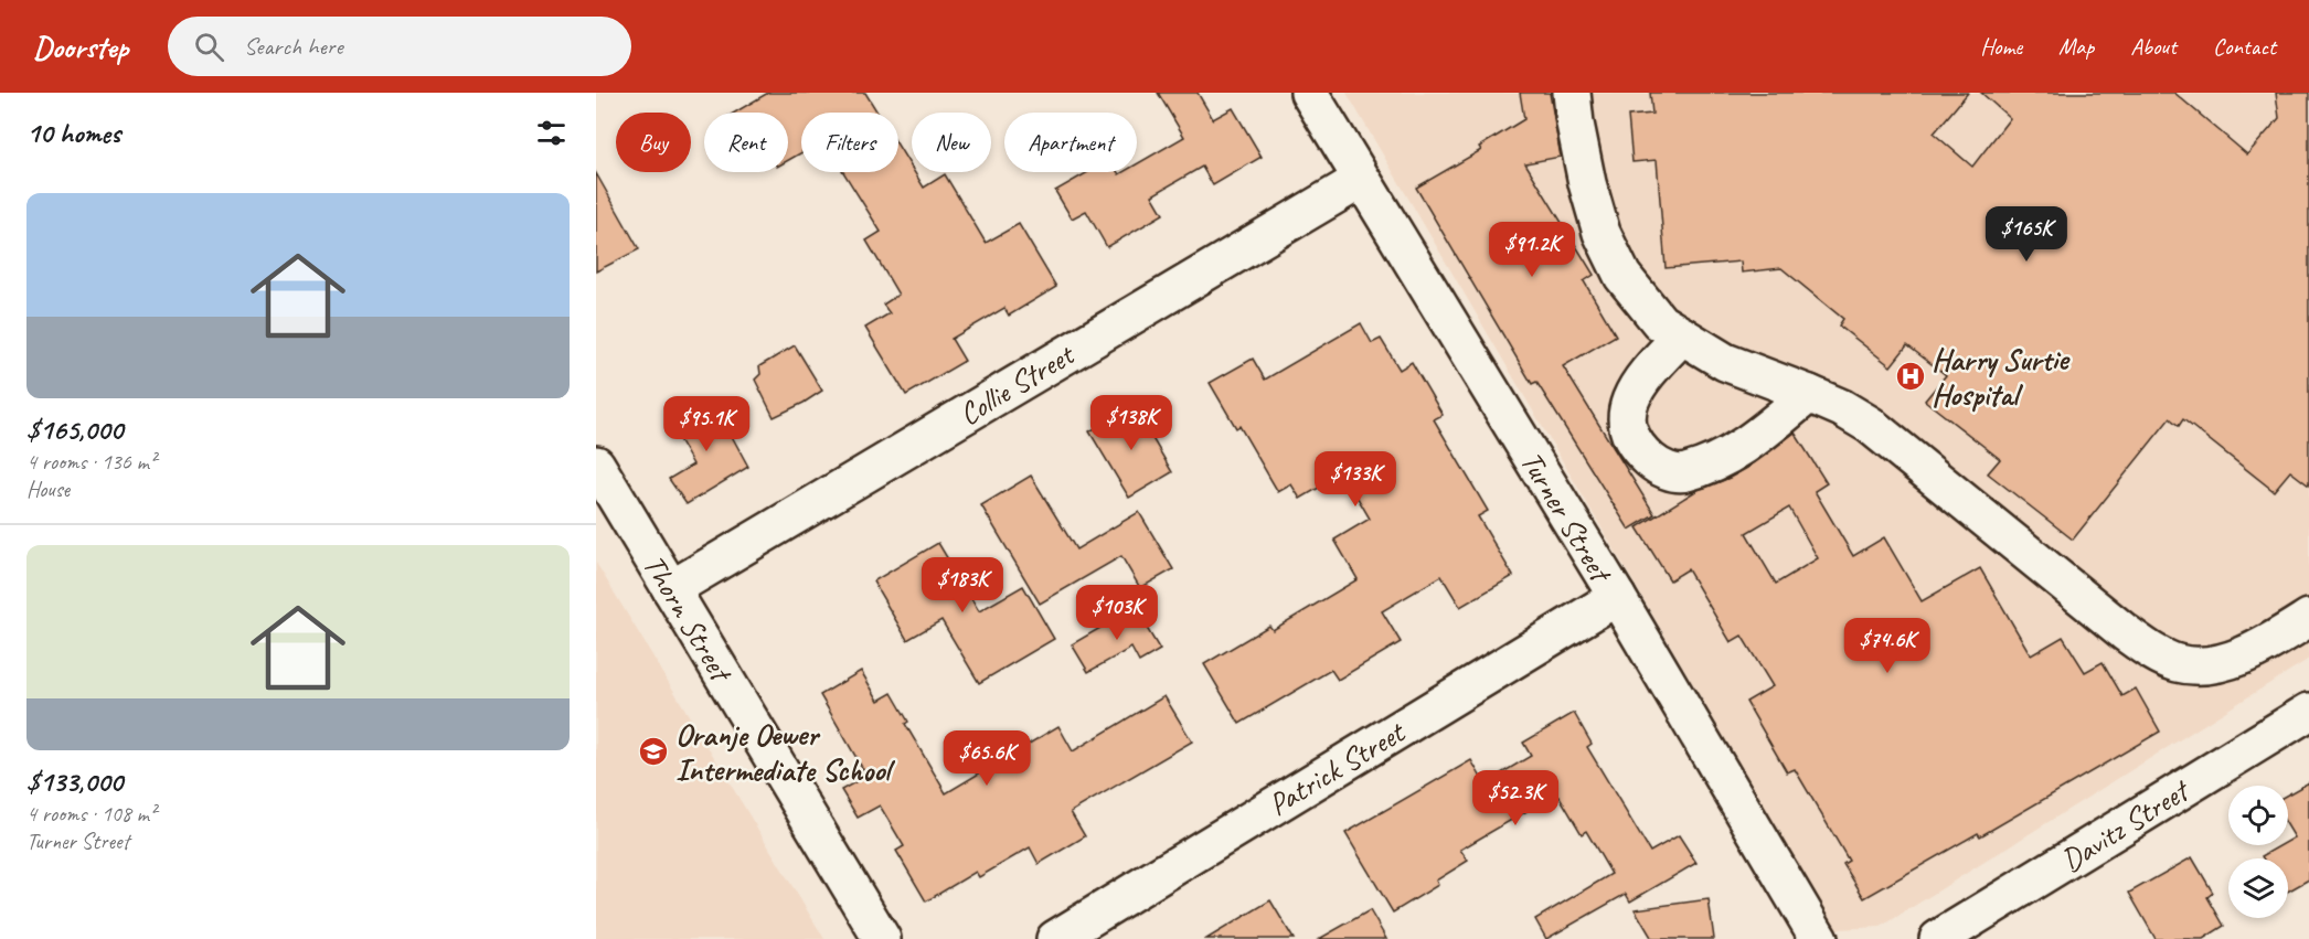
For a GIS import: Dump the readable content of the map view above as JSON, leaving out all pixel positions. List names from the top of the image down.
{
  "streets": {
    "street": [
      "Collie Street",
      "Turner Street",
      "Thorn Street",
      "Patrick Street",
      "Davitz Street"
    ]
  },
  "crossings": [
    ["Collie Street", "Turner Street"],
    ["Collie Street", "Thorn Street"],
    ["Turner Street", "Patrick Street"]
  ],
  "places": {
    "hospital": ["Harry Surtie Hospital"],
    "school or university": ["Oranje Oewer Intermediate School"]
  },
  "page": {
    "header": "Doorstep",
    "search": "Search here",
    "nav": [
      "Home",
      "Map",
      "About",
      "Contact"
    ],
    "heading": "10 homes",
    "chip": [
      "Buy",
      "Rent",
      "Filters",
      "New",
      "Apartment"
    ],
    "list": [
      {
        "name": "$165,000",
        "note": "4 rooms · 136 m² · House"
      },
      {
        "name": "$133,000",
        "note": "4 rooms · 108 m² · Turner Street"
      }
    ],
    "price": [
      "$165K",
      "$91.2K",
      "$138K",
      "$95.1K",
      "$133K",
      "$183K",
      "$103K",
      "$74.6K",
      "$65.6K",
      "$52.3K"
    ]
  }
}
